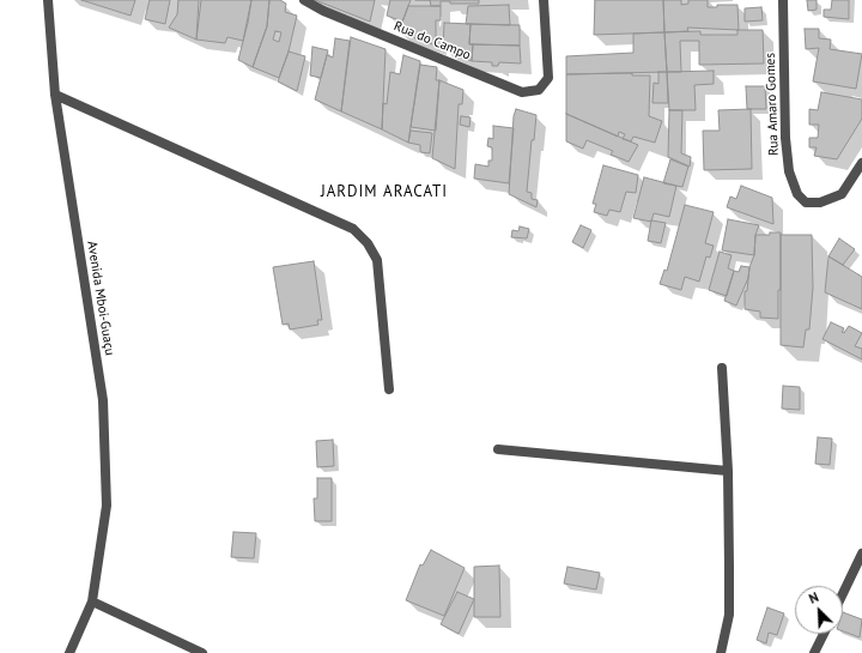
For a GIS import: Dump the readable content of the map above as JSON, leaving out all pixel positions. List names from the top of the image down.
{
  "streets": {
    "street": ["Rua do Campo", "Rua Amaro Gomes", "Avenida Mboi-Guaçu"]
  },
  "districts": ["JARDIM ARACATI"],
  "north": "top left"
}
